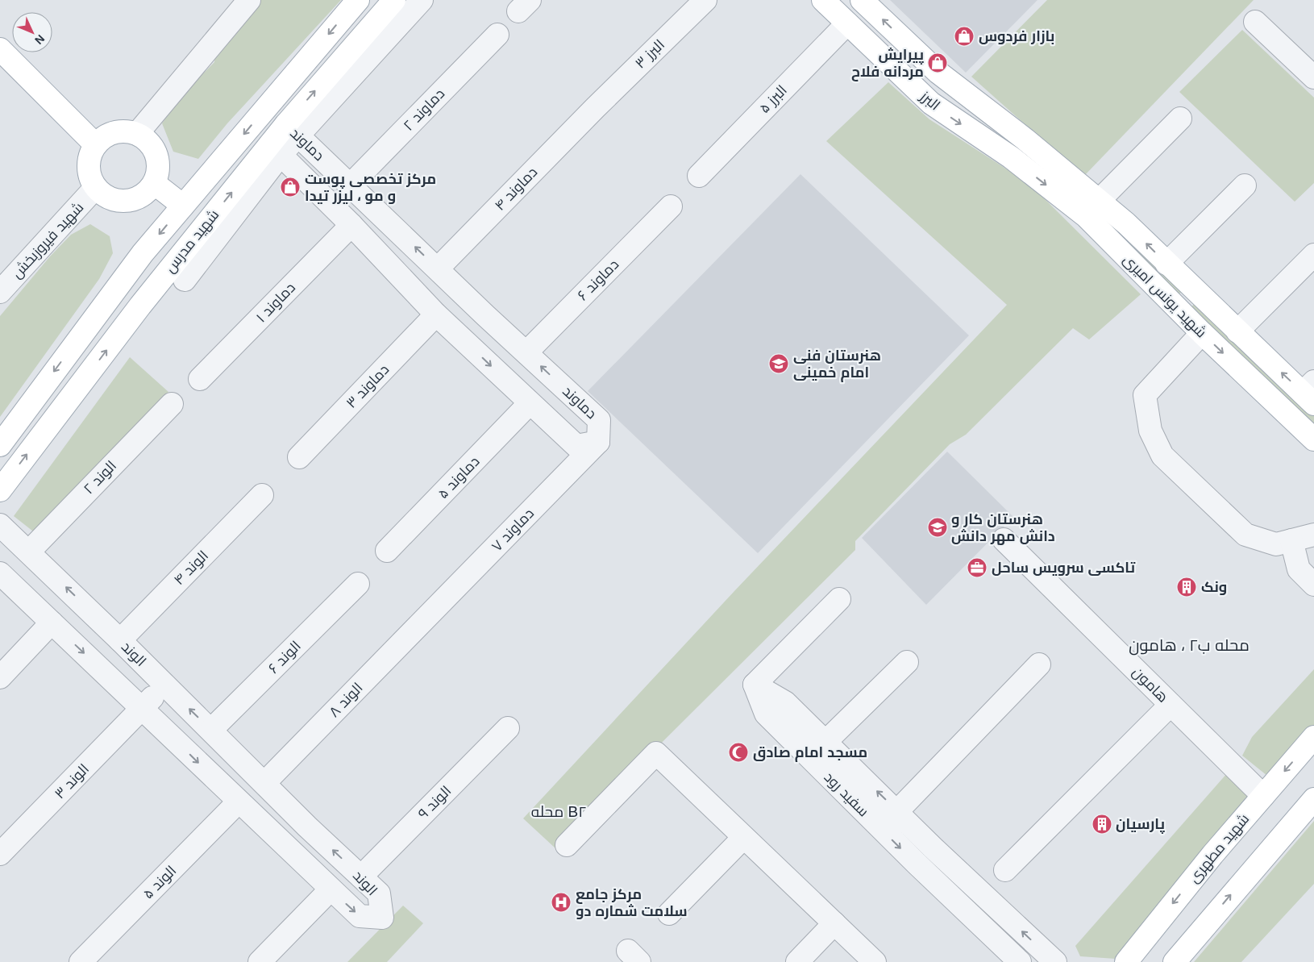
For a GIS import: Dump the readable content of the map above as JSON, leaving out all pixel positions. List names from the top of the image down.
{
  "streets": {
    "main road": [
      "البرز",
      "شهید مدرس",
      "شهید یونس امیری",
      "شهید مطهری"
    ],
    "street": [
      "البرز ۳",
      "البرز ۵",
      "دماوند ۲",
      "دماوند",
      "دماوند ۴",
      "شهید فیروزبخش",
      "دماوند ۶",
      "دماوند ۱",
      "دماوند ۳",
      "الوند ۲",
      "دماوند ۵",
      "دماوند ۷",
      "الوند ۴",
      "الوند",
      "الوند ۶",
      "هامون",
      "الوند ۸",
      "الوند ۳",
      "سفید رود",
      "الوند ۹",
      "الوند ۵"
    ]
  },
  "crossings": [
    ["البرز ۳", "دماوند ۴"],
    ["البرز ۵", "البرز"],
    ["البرز", "شهید یونس امیری"],
    ["دماوند ۲", "دماوند"],
    ["دماوند", "دماوند ۴"],
    ["دماوند", "شهید مدرس"],
    ["دماوند", "دماوند ۶"],
    ["دماوند", "دماوند ۱"],
    ["دماوند", "دماوند ۳"],
    ["دماوند", "دماوند ۵"],
    ["دماوند", "دماوند ۷"],
    ["الوند ۲", "الوند"],
    ["دماوند ۷", "الوند ۸"],
    ["الوند ۴", "الوند"],
    ["الوند", "الوند ۶"],
    ["الوند", "الوند ۸"],
    ["الوند", "الوند ۳"],
    ["الوند", "الوند ۹"],
    ["الوند", "الوند ۵"],
    ["هامون", "شهید مطهری"]
  ],
  "districts": ["محله ب۲ ، هامون", "محله B۲"],
  "places": {
    "shop": ["بازار فردوس", "پیرایش مردانه فلاح", "مرکز تخصصی پوست و مو ، لیزر تیدا"],
    "school or university": ["هنرستان فنی امام خمینی", "هنرستان کار و دانش مهر دانش"],
    "office": ["تاکسی سرویس ساحل"],
    "building": ["ونک", "پارسیان"],
    "mosque": ["مسجد امام صادق"],
    "hospital": ["مرکز جامع سلامت شماره دو"]
  },
  "north": "bottom right"
}
